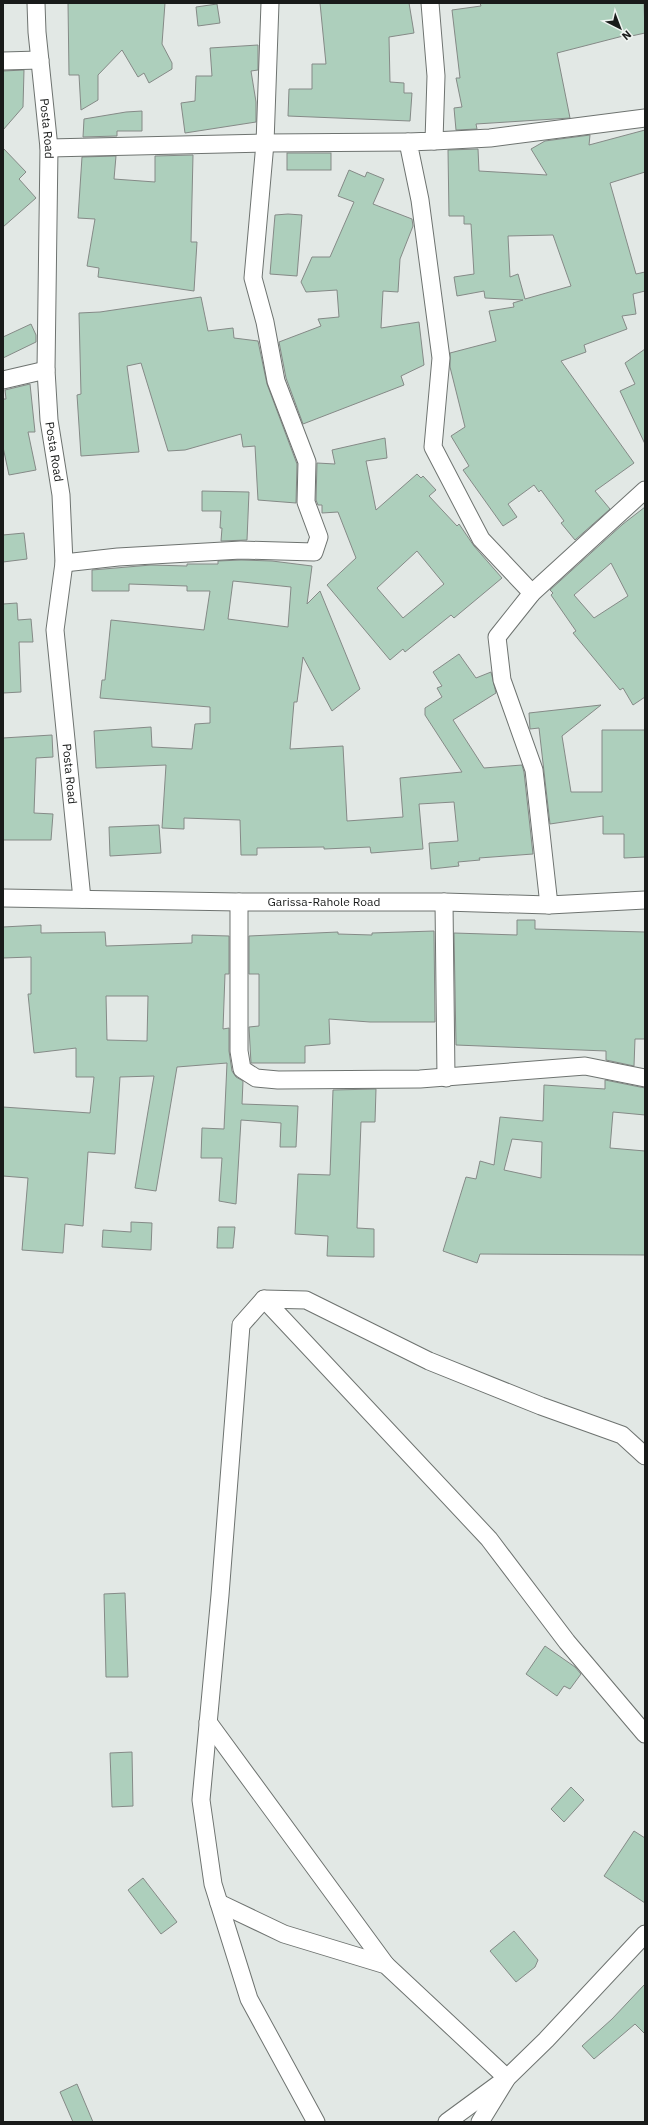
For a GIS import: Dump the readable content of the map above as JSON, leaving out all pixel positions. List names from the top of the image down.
{
  "streets": {
    "street": ["Posta Road", "Garissa-Rahole Road"]
  },
  "crossings": [
    ["Posta Road", "Garissa-Rahole Road"]
  ],
  "north": "bottom right"
}
